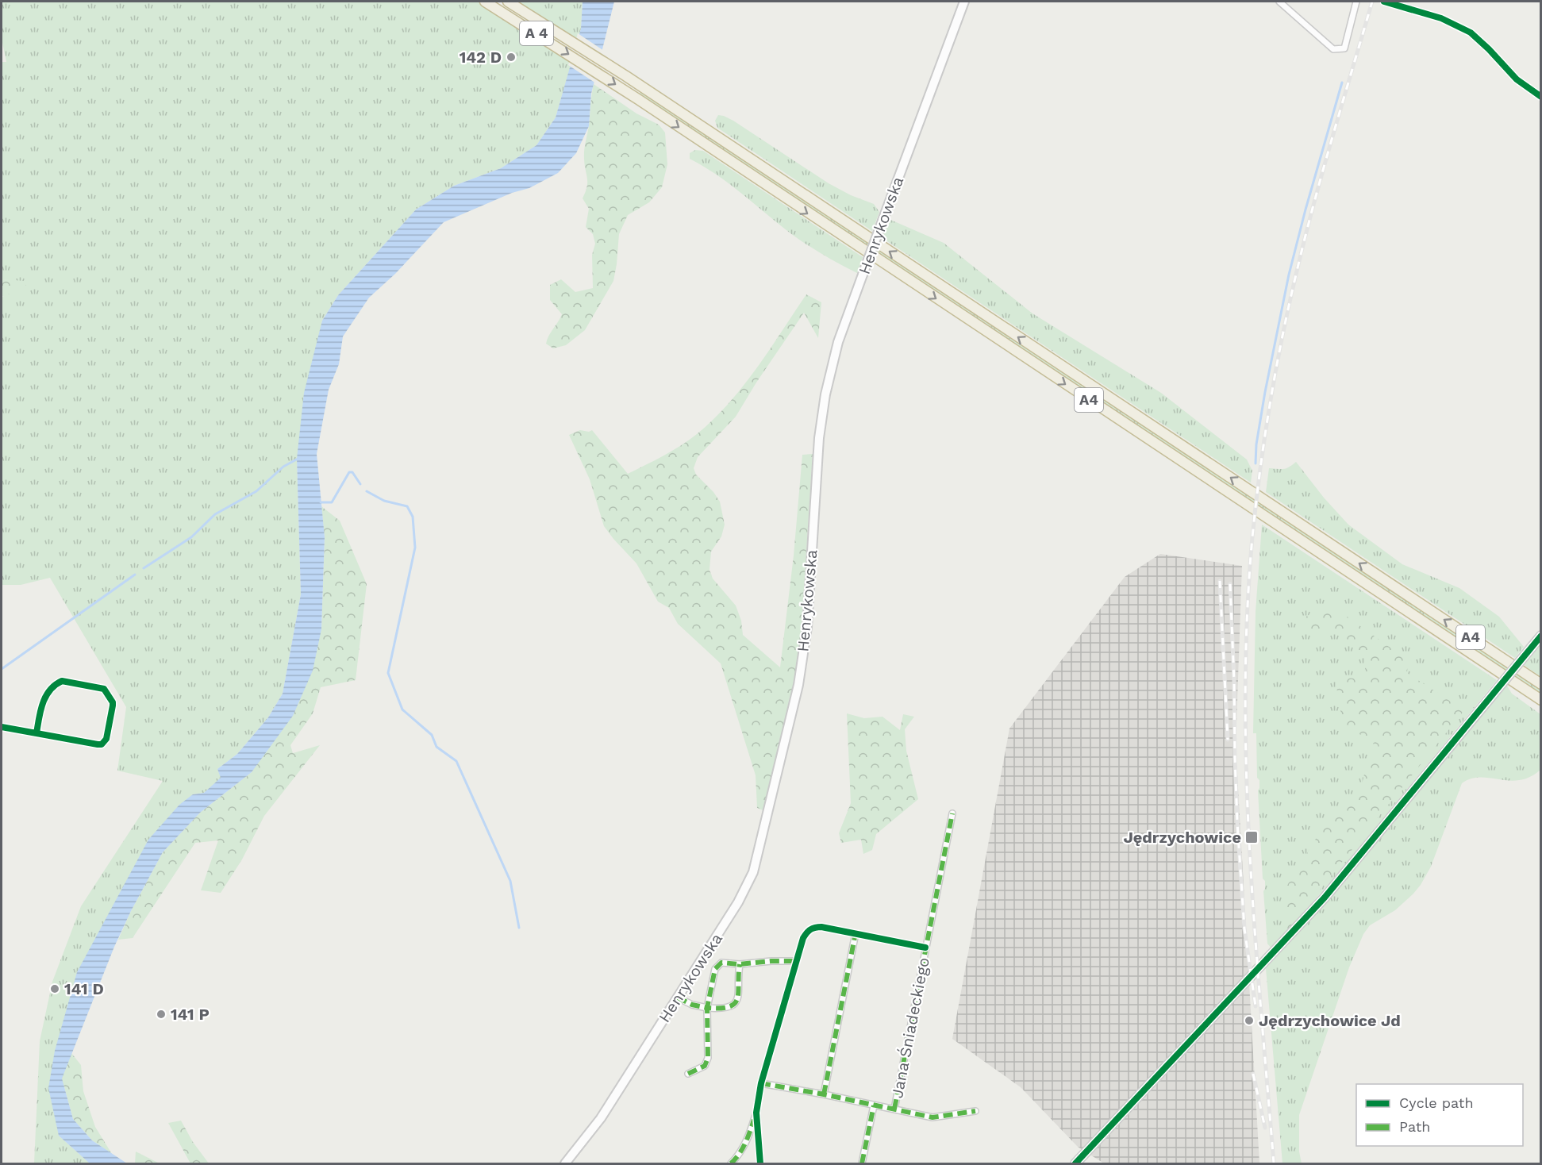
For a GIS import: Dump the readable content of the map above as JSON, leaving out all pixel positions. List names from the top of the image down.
{
  "streets": {
    "highway": ["A 4", "A4"],
    "main road": ["Henrykowska"],
    "street": ["Jana Śniadeckiego"]
  },
  "crossings": [
    ["A 4", "A4"]
  ],
  "places": {
    "other": [
      "142 D",
      "141 D",
      "141 P",
      "Jędrzychowice Jd"
    ],
    "transit": ["Jędrzychowice"]
  },
  "legend": ["Cycle path", "Path"]
}
